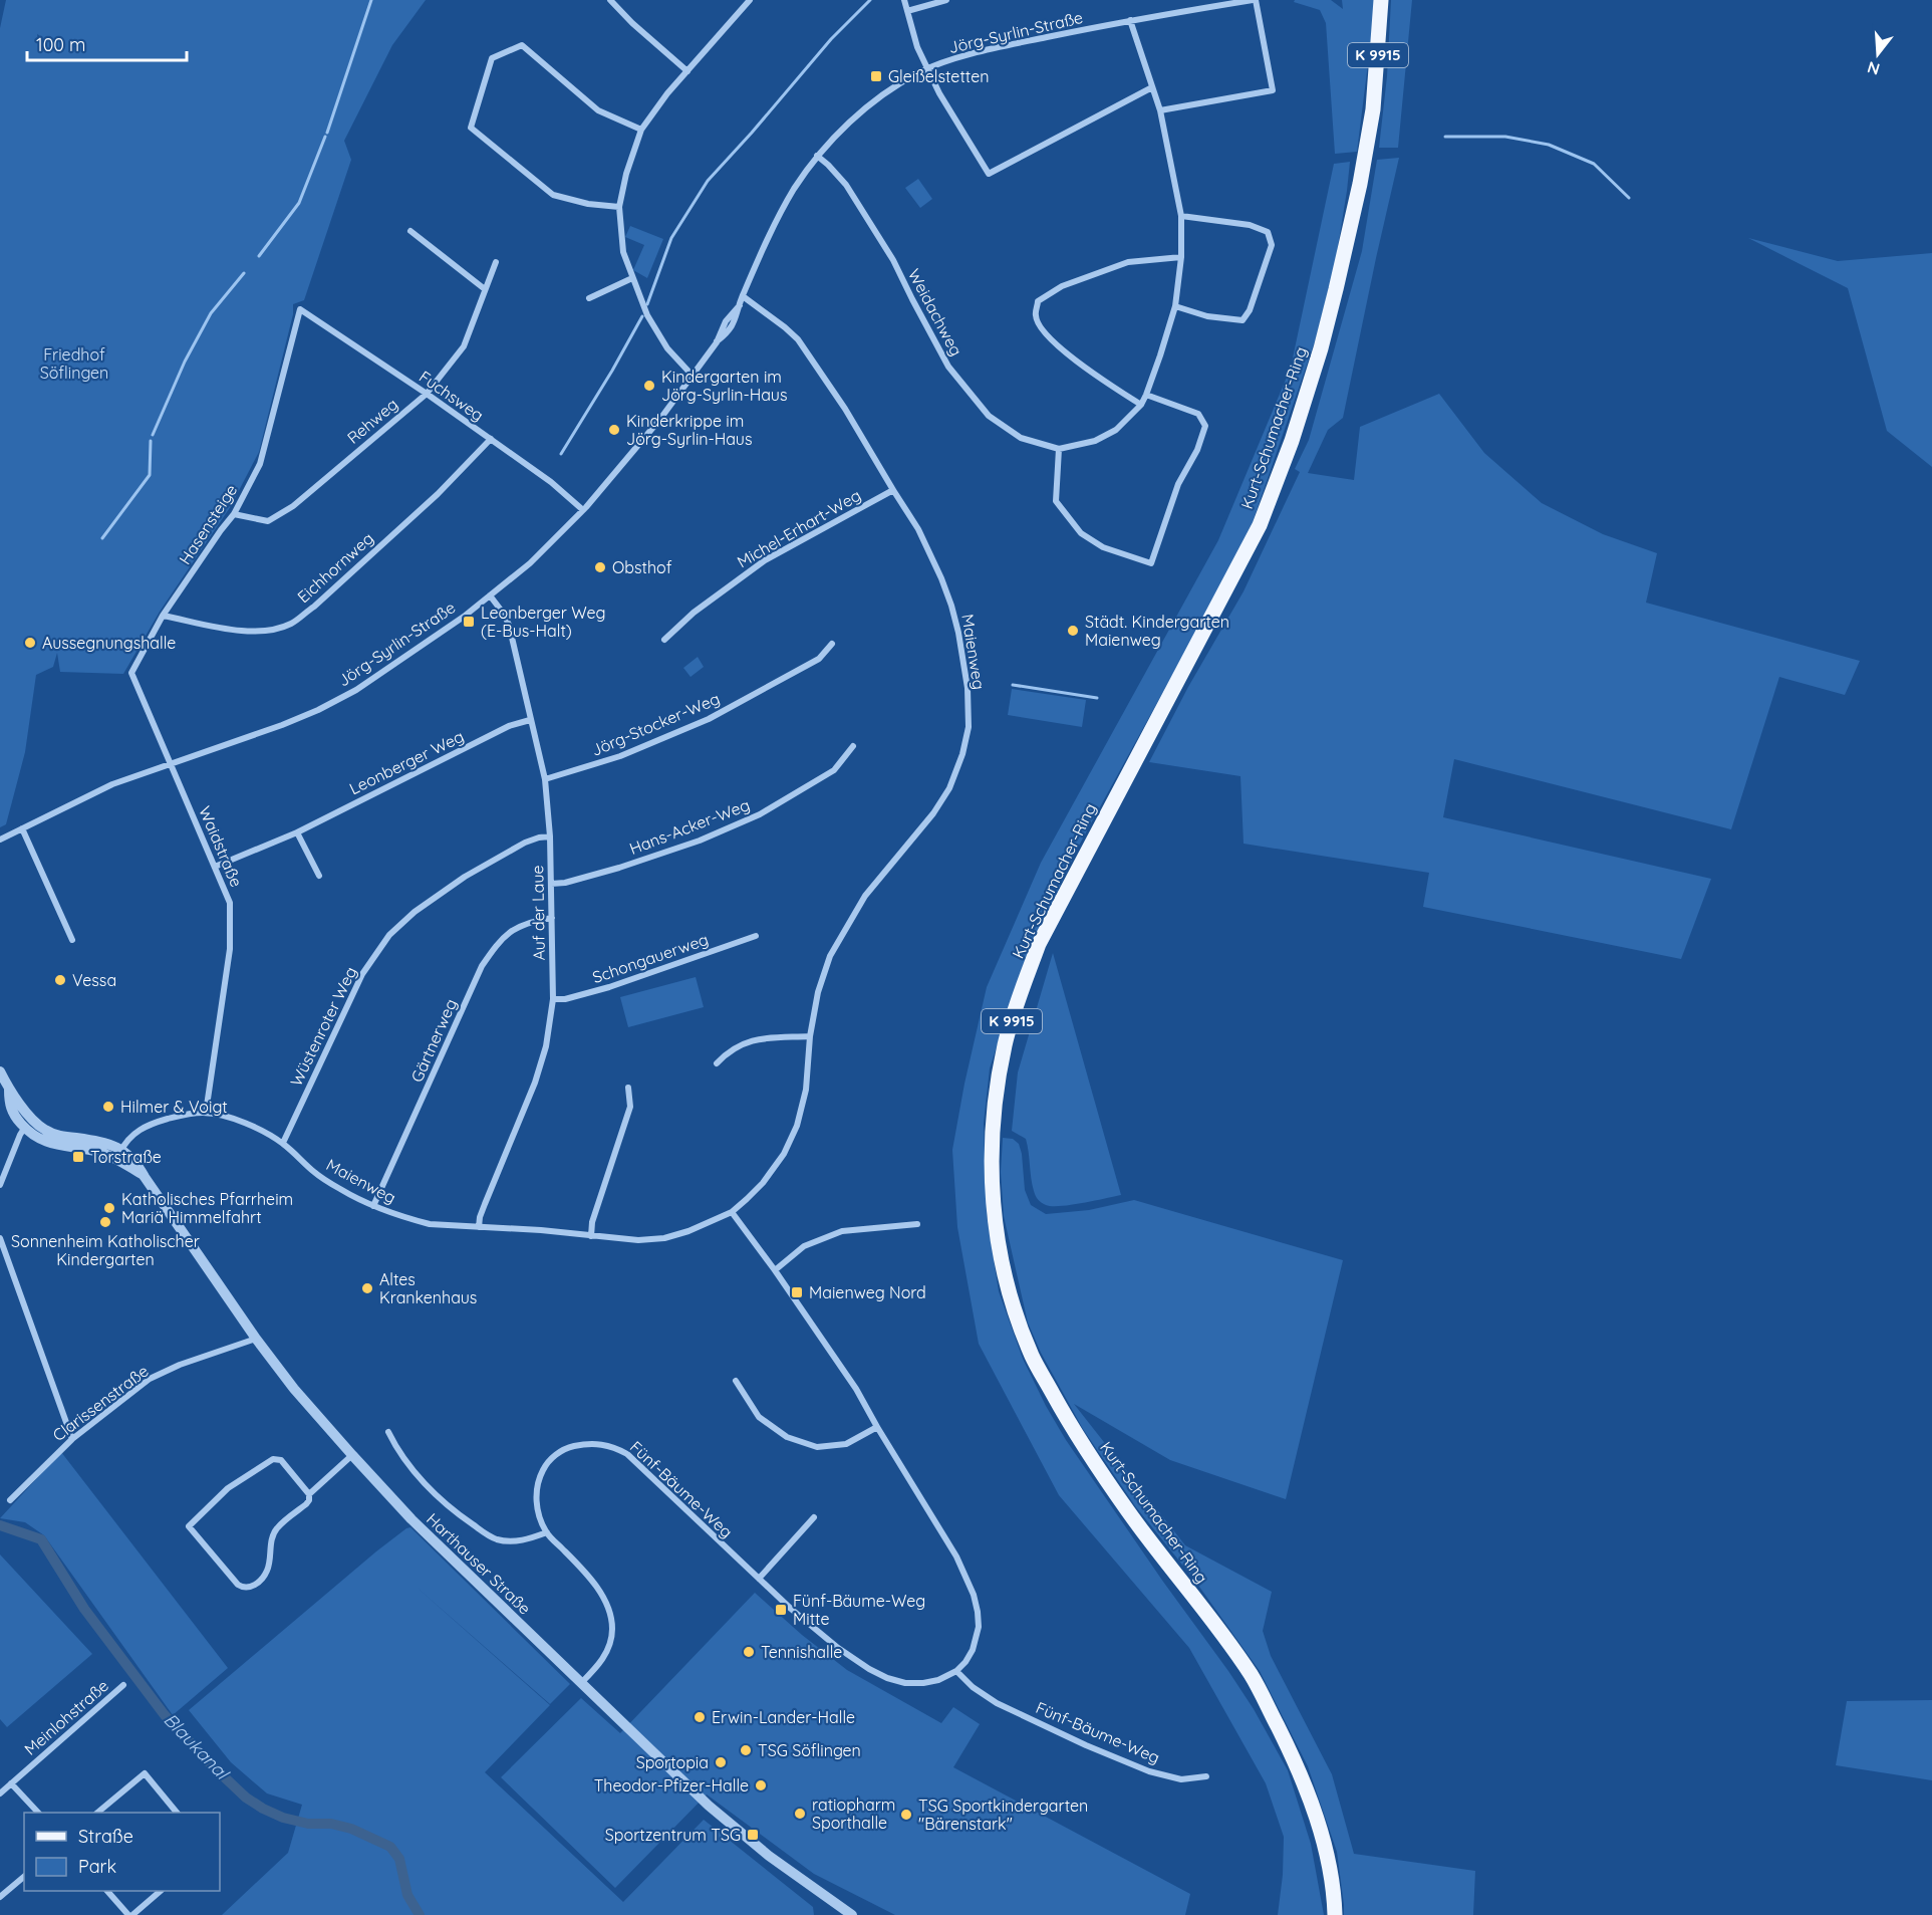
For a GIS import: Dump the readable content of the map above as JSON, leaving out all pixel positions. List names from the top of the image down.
{
  "streets": {
    "main road": ["K 9915", "Kurt-Schumacher-Ring"],
    "street": [
      "Jörg-Syrlin-Straße",
      "Weidachweg",
      "Fuchsweg",
      "Rehweg",
      "Hasensteige",
      "Michel-Erhart-Weg",
      "Eichhornweg",
      "Maienweg",
      "Jörg-Stocker-Weg",
      "Leonberger Weg",
      "Hans-Acker-Weg",
      "Waidstraße",
      "Auf der Laue",
      "Schongauerweg",
      "Wüstenroter Weg",
      "Gärtnerweg",
      "Clarissenstraße",
      "Fünf-Bäume-Weg",
      "Harthauser Straße",
      "Meinlohstraße"
    ]
  },
  "crossings": [
    ["Jörg-Syrlin-Straße", "Weidachweg"],
    ["Jörg-Syrlin-Straße", "Fuchsweg"],
    ["Jörg-Syrlin-Straße", "Maienweg"],
    ["Jörg-Syrlin-Straße", "Waidstraße"],
    ["Jörg-Syrlin-Straße", "Auf der Laue"],
    ["Fuchsweg", "Rehweg"],
    ["Fuchsweg", "Hasensteige"],
    ["Fuchsweg", "Eichhornweg"],
    ["Rehweg", "Hasensteige"],
    ["Hasensteige", "Eichhornweg"],
    ["Hasensteige", "Waidstraße"],
    ["Michel-Erhart-Weg", "Maienweg"],
    ["Maienweg", "Waidstraße"],
    ["Maienweg", "Auf der Laue"],
    ["Maienweg", "Wüstenroter Weg"],
    ["Maienweg", "Gärtnerweg"],
    ["Maienweg", "Harthauser Straße"],
    ["Jörg-Stocker-Weg", "Auf der Laue"],
    ["Leonberger Weg", "Waidstraße"],
    ["Leonberger Weg", "Auf der Laue"],
    ["Hans-Acker-Weg", "Auf der Laue"],
    ["Auf der Laue", "Schongauerweg"],
    ["Auf der Laue", "Wüstenroter Weg"],
    ["Auf der Laue", "Gärtnerweg"],
    ["Clarissenstraße", "Harthauser Straße"],
    ["Fünf-Bäume-Weg", "Harthauser Straße"]
  ],
  "water": ["Blaukanal"],
  "parks": ["Friedhof Söflingen"],
  "places": {
    "transit": [
      "Gleißelstetten",
      "Leonberger Weg (E-Bus-Halt)",
      "Torstraße",
      "Maienweg Nord",
      "Fünf-Bäume-Weg Mitte",
      "Sportzentrum TSG"
    ],
    "other": [
      "Kindergarten im Jörg-Syrlin-Haus",
      "Kinderkrippe im Jörg-Syrlin-Haus",
      "Obsthof",
      "Städt. Kindergarten Maienweg",
      "Aussegnungshalle",
      "Vessa",
      "Hilmer & Voigt",
      "Katholisches Pfarrheim Mariä Himmelfahrt",
      "Sonnenheim Katholischer Kindergarten",
      "Altes Krankenhaus",
      "Tennishalle",
      "Erwin-Lander-Halle",
      "TSG Söflingen",
      "Sportopia",
      "Theodor-Pfizer-Halle",
      "ratiopharm Sporthalle",
      "TSG Sportkindergarten \"Bärenstark\""
    ]
  },
  "legend": ["Straße", "Park"],
  "scale_bar": "100 m",
  "north": "bottom"
}
